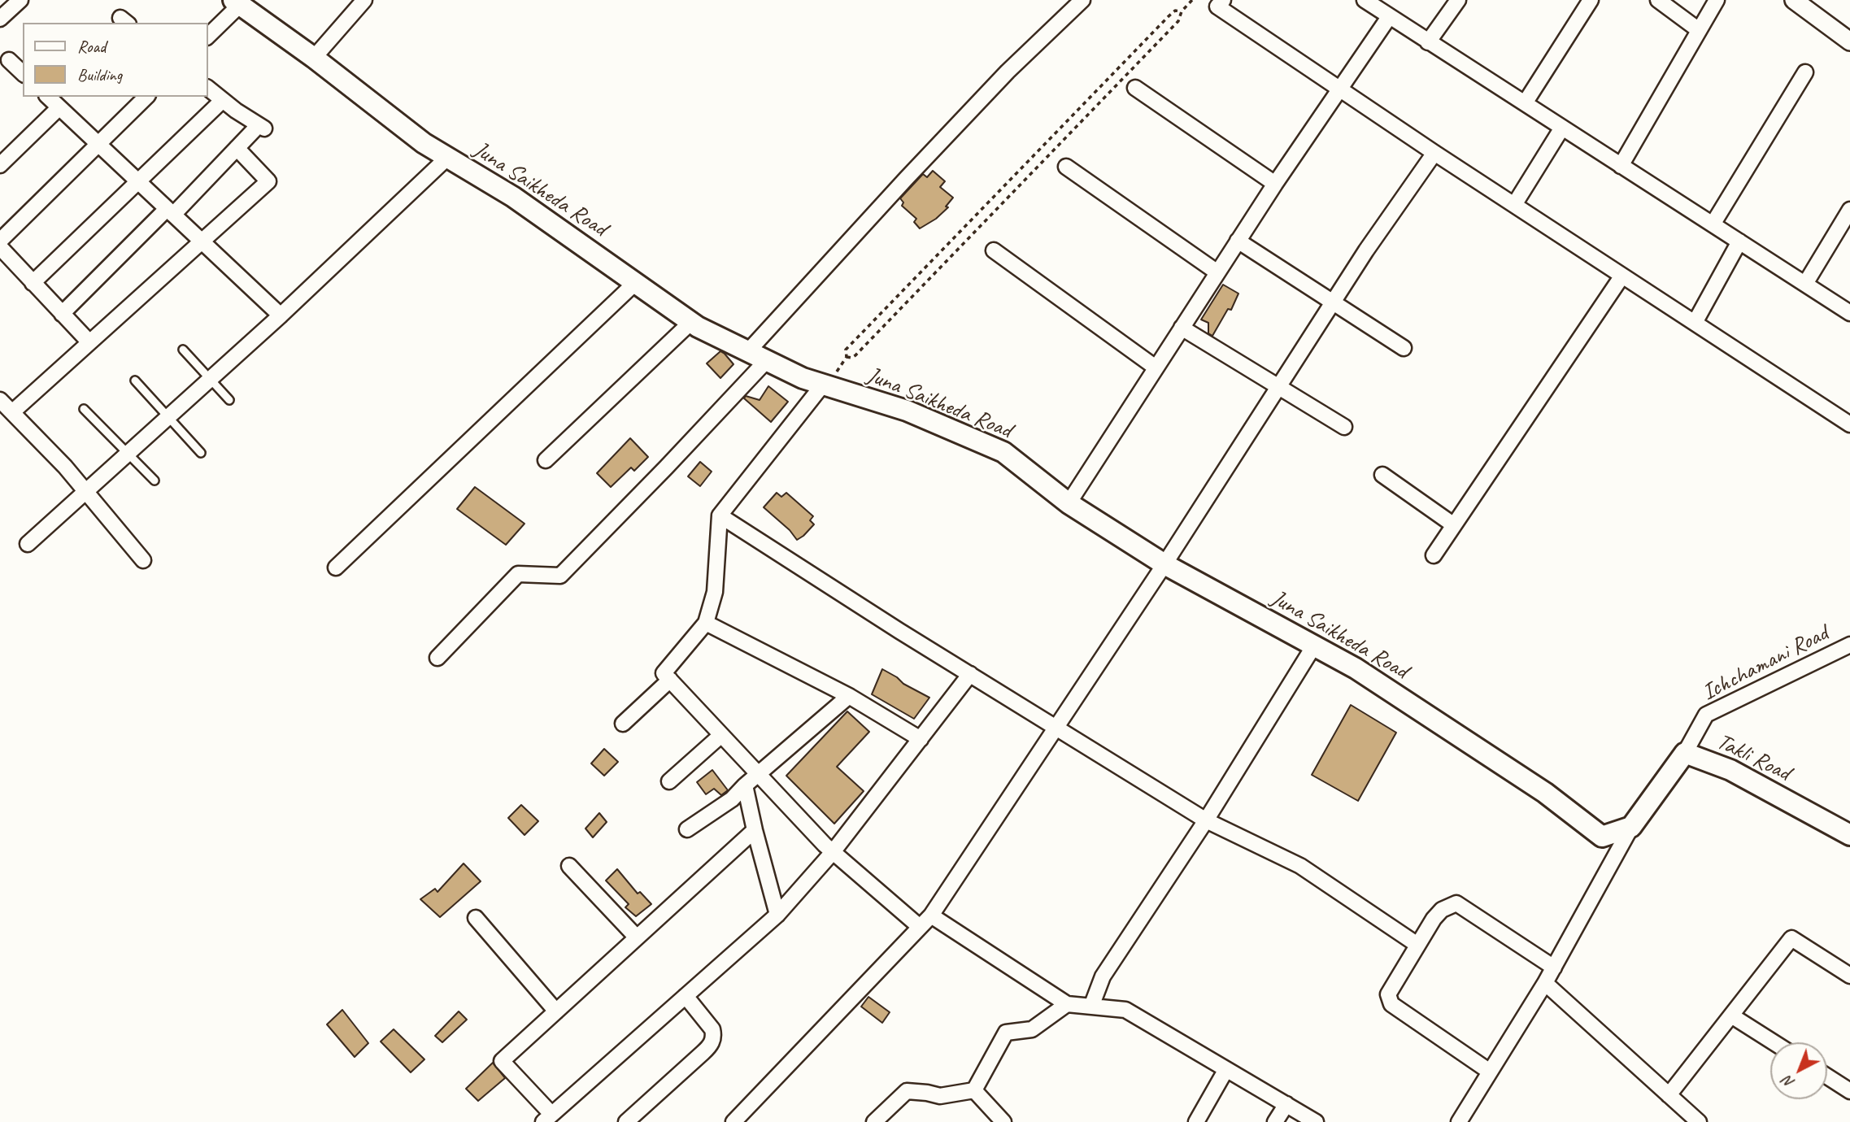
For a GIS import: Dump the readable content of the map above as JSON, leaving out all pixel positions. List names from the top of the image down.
{
  "streets": {
    "main road": ["Juna Saikheda Road", "Takli Road"],
    "street": ["Ichchamani Road"]
  },
  "crossings": [
    ["Juna Saikheda Road", "Takli Road"],
    ["Ichchamani Road", "Takli Road"]
  ],
  "legend": ["Road", "Building"],
  "north": "bottom left"
}
